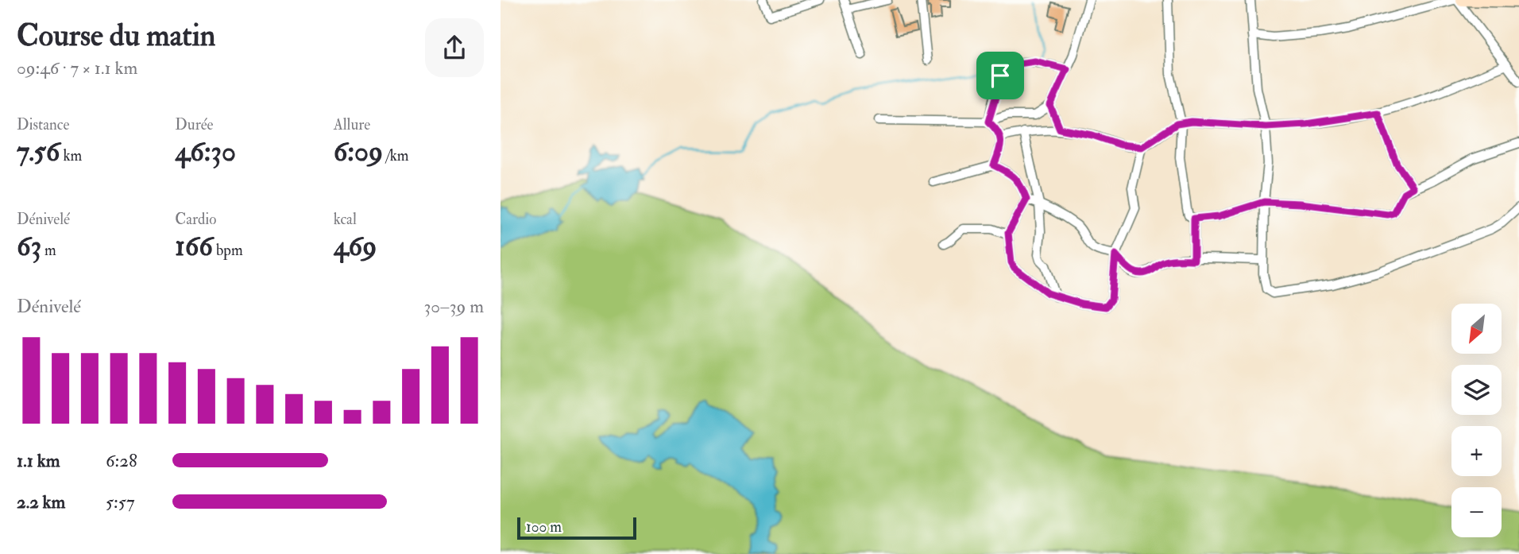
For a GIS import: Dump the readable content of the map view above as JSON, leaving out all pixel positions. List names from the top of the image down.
{
  "scale_bar": "100 m",
  "north": "bottom left",
  "page": {
    "heading": ["Course du matin", "09:46 · 7 × 1.1 km"],
    "stats": [
      ["Distance", "7.56 km"],
      ["Durée", "46:30"],
      ["Allure", "6:09 /km"],
      ["Dénivelé", "63 m"],
      ["Cardio", "166 bpm"],
      ["kcal", "469"]
    ],
    "chart": ["Dénivelé", "30–39 m"],
    "map_buttons": ["+", "−"],
    "list": [
      {
        "name": "1.1 km",
        "note": "6:28"
      },
      {
        "name": "2.2 km",
        "note": "5:57"
      }
    ],
    "scale": "100 m"
  }
}
